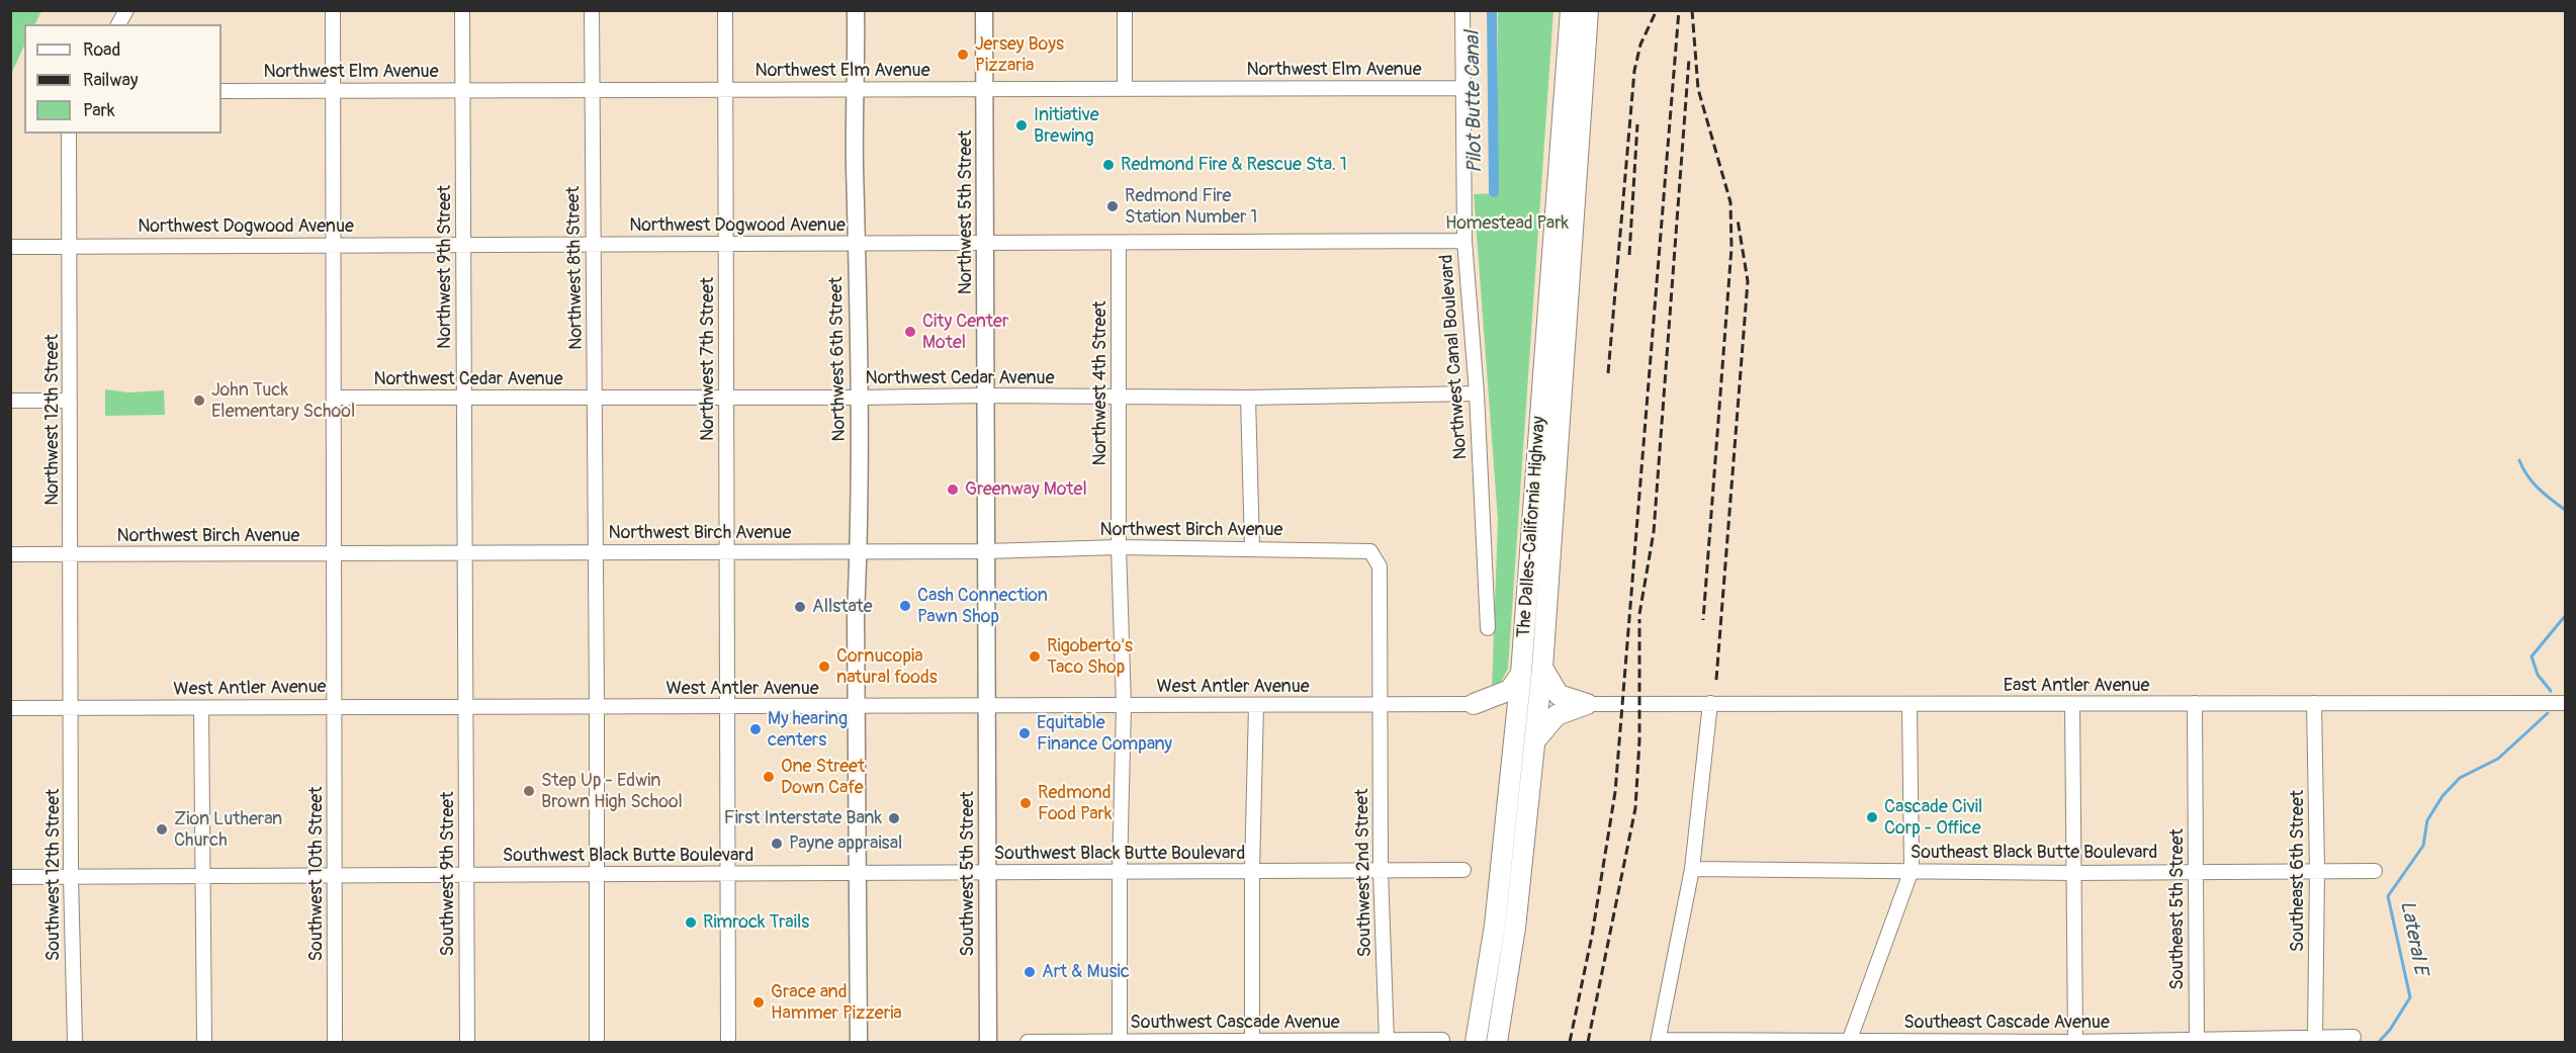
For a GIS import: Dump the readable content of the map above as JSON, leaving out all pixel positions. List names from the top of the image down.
{
  "streets": {
    "highway": ["The Dalles-California Highway"],
    "main road": ["Northwest 5th Street", "Northwest 6th Street", "Southwest 5th Street"],
    "street": [
      "Northwest Elm Avenue",
      "Northwest Dogwood Avenue",
      "Northwest 9th Street",
      "Northwest 8th Street",
      "Northwest Canal Boulevard",
      "Northwest 7th Street",
      "Northwest Cedar Avenue",
      "Northwest 4th Street",
      "Northwest 12th Street",
      "Northwest Birch Avenue",
      "East Antler Avenue",
      "West Antler Avenue",
      "Southeast Black Butte Boulevard",
      "Southwest Black Butte Boulevard",
      "Southeast 6th Street",
      "Southwest 2nd Street",
      "Southwest 10th Street",
      "Southwest 9th Street",
      "Southwest 12th Street",
      "Southeast 5th Street",
      "Southwest Cascade Avenue",
      "Southeast Cascade Avenue"
    ]
  },
  "crossings": [
    ["Northwest Elm Avenue", "Northwest 5th Street"],
    ["Northwest Elm Avenue", "Northwest 9th Street"],
    ["Northwest Elm Avenue", "Northwest 8th Street"],
    ["Northwest Elm Avenue", "Northwest Canal Boulevard"],
    ["Northwest Elm Avenue", "Northwest 7th Street"],
    ["Northwest Elm Avenue", "Northwest 6th Street"],
    ["Northwest Elm Avenue", "Southwest 10th Street"],
    ["Northwest 5th Street", "Northwest Dogwood Avenue"],
    ["Northwest 5th Street", "Northwest Cedar Avenue"],
    ["Northwest 5th Street", "Northwest Birch Avenue"],
    ["Northwest 5th Street", "West Antler Avenue"],
    ["Northwest 5th Street", "Southwest 5th Street"],
    ["Northwest Dogwood Avenue", "Northwest 9th Street"],
    ["Northwest Dogwood Avenue", "Northwest 8th Street"],
    ["Northwest Dogwood Avenue", "Northwest Canal Boulevard"],
    ["Northwest Dogwood Avenue", "Northwest 7th Street"],
    ["Northwest Dogwood Avenue", "Northwest 6th Street"],
    ["Northwest Dogwood Avenue", "Northwest 4th Street"],
    ["Northwest Dogwood Avenue", "Northwest 12th Street"],
    ["Northwest Dogwood Avenue", "Southwest 10th Street"],
    ["Northwest 9th Street", "Northwest Cedar Avenue"],
    ["Northwest 9th Street", "Northwest Birch Avenue"],
    ["Northwest 9th Street", "West Antler Avenue"],
    ["Northwest 9th Street", "Southwest 9th Street"],
    ["Northwest 8th Street", "Northwest Cedar Avenue"],
    ["Northwest 8th Street", "Northwest Birch Avenue"],
    ["Northwest 8th Street", "West Antler Avenue"],
    ["Northwest 8th Street", "Southwest Black Butte Boulevard"],
    ["Northwest Canal Boulevard", "Northwest Cedar Avenue"],
    ["Northwest 7th Street", "Northwest Cedar Avenue"],
    ["Northwest 7th Street", "Northwest Birch Avenue"],
    ["Northwest 7th Street", "West Antler Avenue"],
    ["Northwest 7th Street", "Southwest Black Butte Boulevard"],
    ["Northwest 6th Street", "Northwest Cedar Avenue"],
    ["Northwest 6th Street", "Northwest Birch Avenue"],
    ["Northwest 6th Street", "West Antler Avenue"],
    ["Northwest 6th Street", "Southwest Black Butte Boulevard"],
    ["Northwest Cedar Avenue", "Northwest 4th Street"],
    ["Northwest Cedar Avenue", "Southwest 10th Street"],
    ["Northwest 4th Street", "Northwest Birch Avenue"],
    ["Northwest 4th Street", "West Antler Avenue"],
    ["Northwest 4th Street", "Southwest Black Butte Boulevard"],
    ["Northwest 4th Street", "Southwest Cascade Avenue"],
    ["Northwest 12th Street", "Northwest Birch Avenue"],
    ["Northwest 12th Street", "West Antler Avenue"],
    ["Northwest 12th Street", "Southwest 12th Street"],
    ["Northwest Birch Avenue", "Southwest 2nd Street"],
    ["Northwest Birch Avenue", "Southwest 10th Street"],
    ["East Antler Avenue", "Southeast 6th Street"],
    ["East Antler Avenue", "Southeast 5th Street"],
    ["West Antler Avenue", "Southwest 2nd Street"],
    ["West Antler Avenue", "Southwest 10th Street"],
    ["West Antler Avenue", "Southwest 9th Street"],
    ["West Antler Avenue", "Southwest 5th Street"],
    ["West Antler Avenue", "Southwest 12th Street"],
    ["Southeast Black Butte Boulevard", "Southeast 6th Street"],
    ["Southeast Black Butte Boulevard", "Southeast 5th Street"],
    ["Southwest Black Butte Boulevard", "Southwest 2nd Street"],
    ["Southwest Black Butte Boulevard", "Southwest 10th Street"],
    ["Southwest Black Butte Boulevard", "Southwest 9th Street"],
    ["Southwest Black Butte Boulevard", "Southwest 5th Street"],
    ["Southwest Black Butte Boulevard", "Southwest 12th Street"],
    ["Southeast 6th Street", "Southeast Cascade Avenue"],
    ["Southwest 2nd Street", "Southwest Cascade Avenue"],
    ["Southeast 5th Street", "Southeast Cascade Avenue"]
  ],
  "water": ["Pilot Butte Canal", "Lateral E"],
  "parks": ["Homestead Park"],
  "places": [
    "Jersey Boys Pizzaria",
    "Initiative Brewing",
    "Redmond Fire & Rescue Sta. 1",
    "Redmond Fire Station Number 1",
    "City Center Motel",
    "John Tuck Elementary School",
    "Greenway Motel",
    "Cash Connection Pawn Shop",
    "Allstate",
    "Rigoberto's Taco Shop",
    "Cornucopia natural foods",
    "My hearing centers",
    "Equitable Finance Company",
    "One Street Down Cafe",
    "Step Up - Edwin Brown High School",
    "Redmond Food Park",
    "Cascade Civil Corp - Office",
    "First Interstate Bank",
    "Zion Lutheran Church",
    "Payne appraisal",
    "Rimrock Trails",
    "Art & Music",
    "Grace and Hammer Pizzeria"
  ],
  "legend": ["Road", "Railway", "Park"]
}
